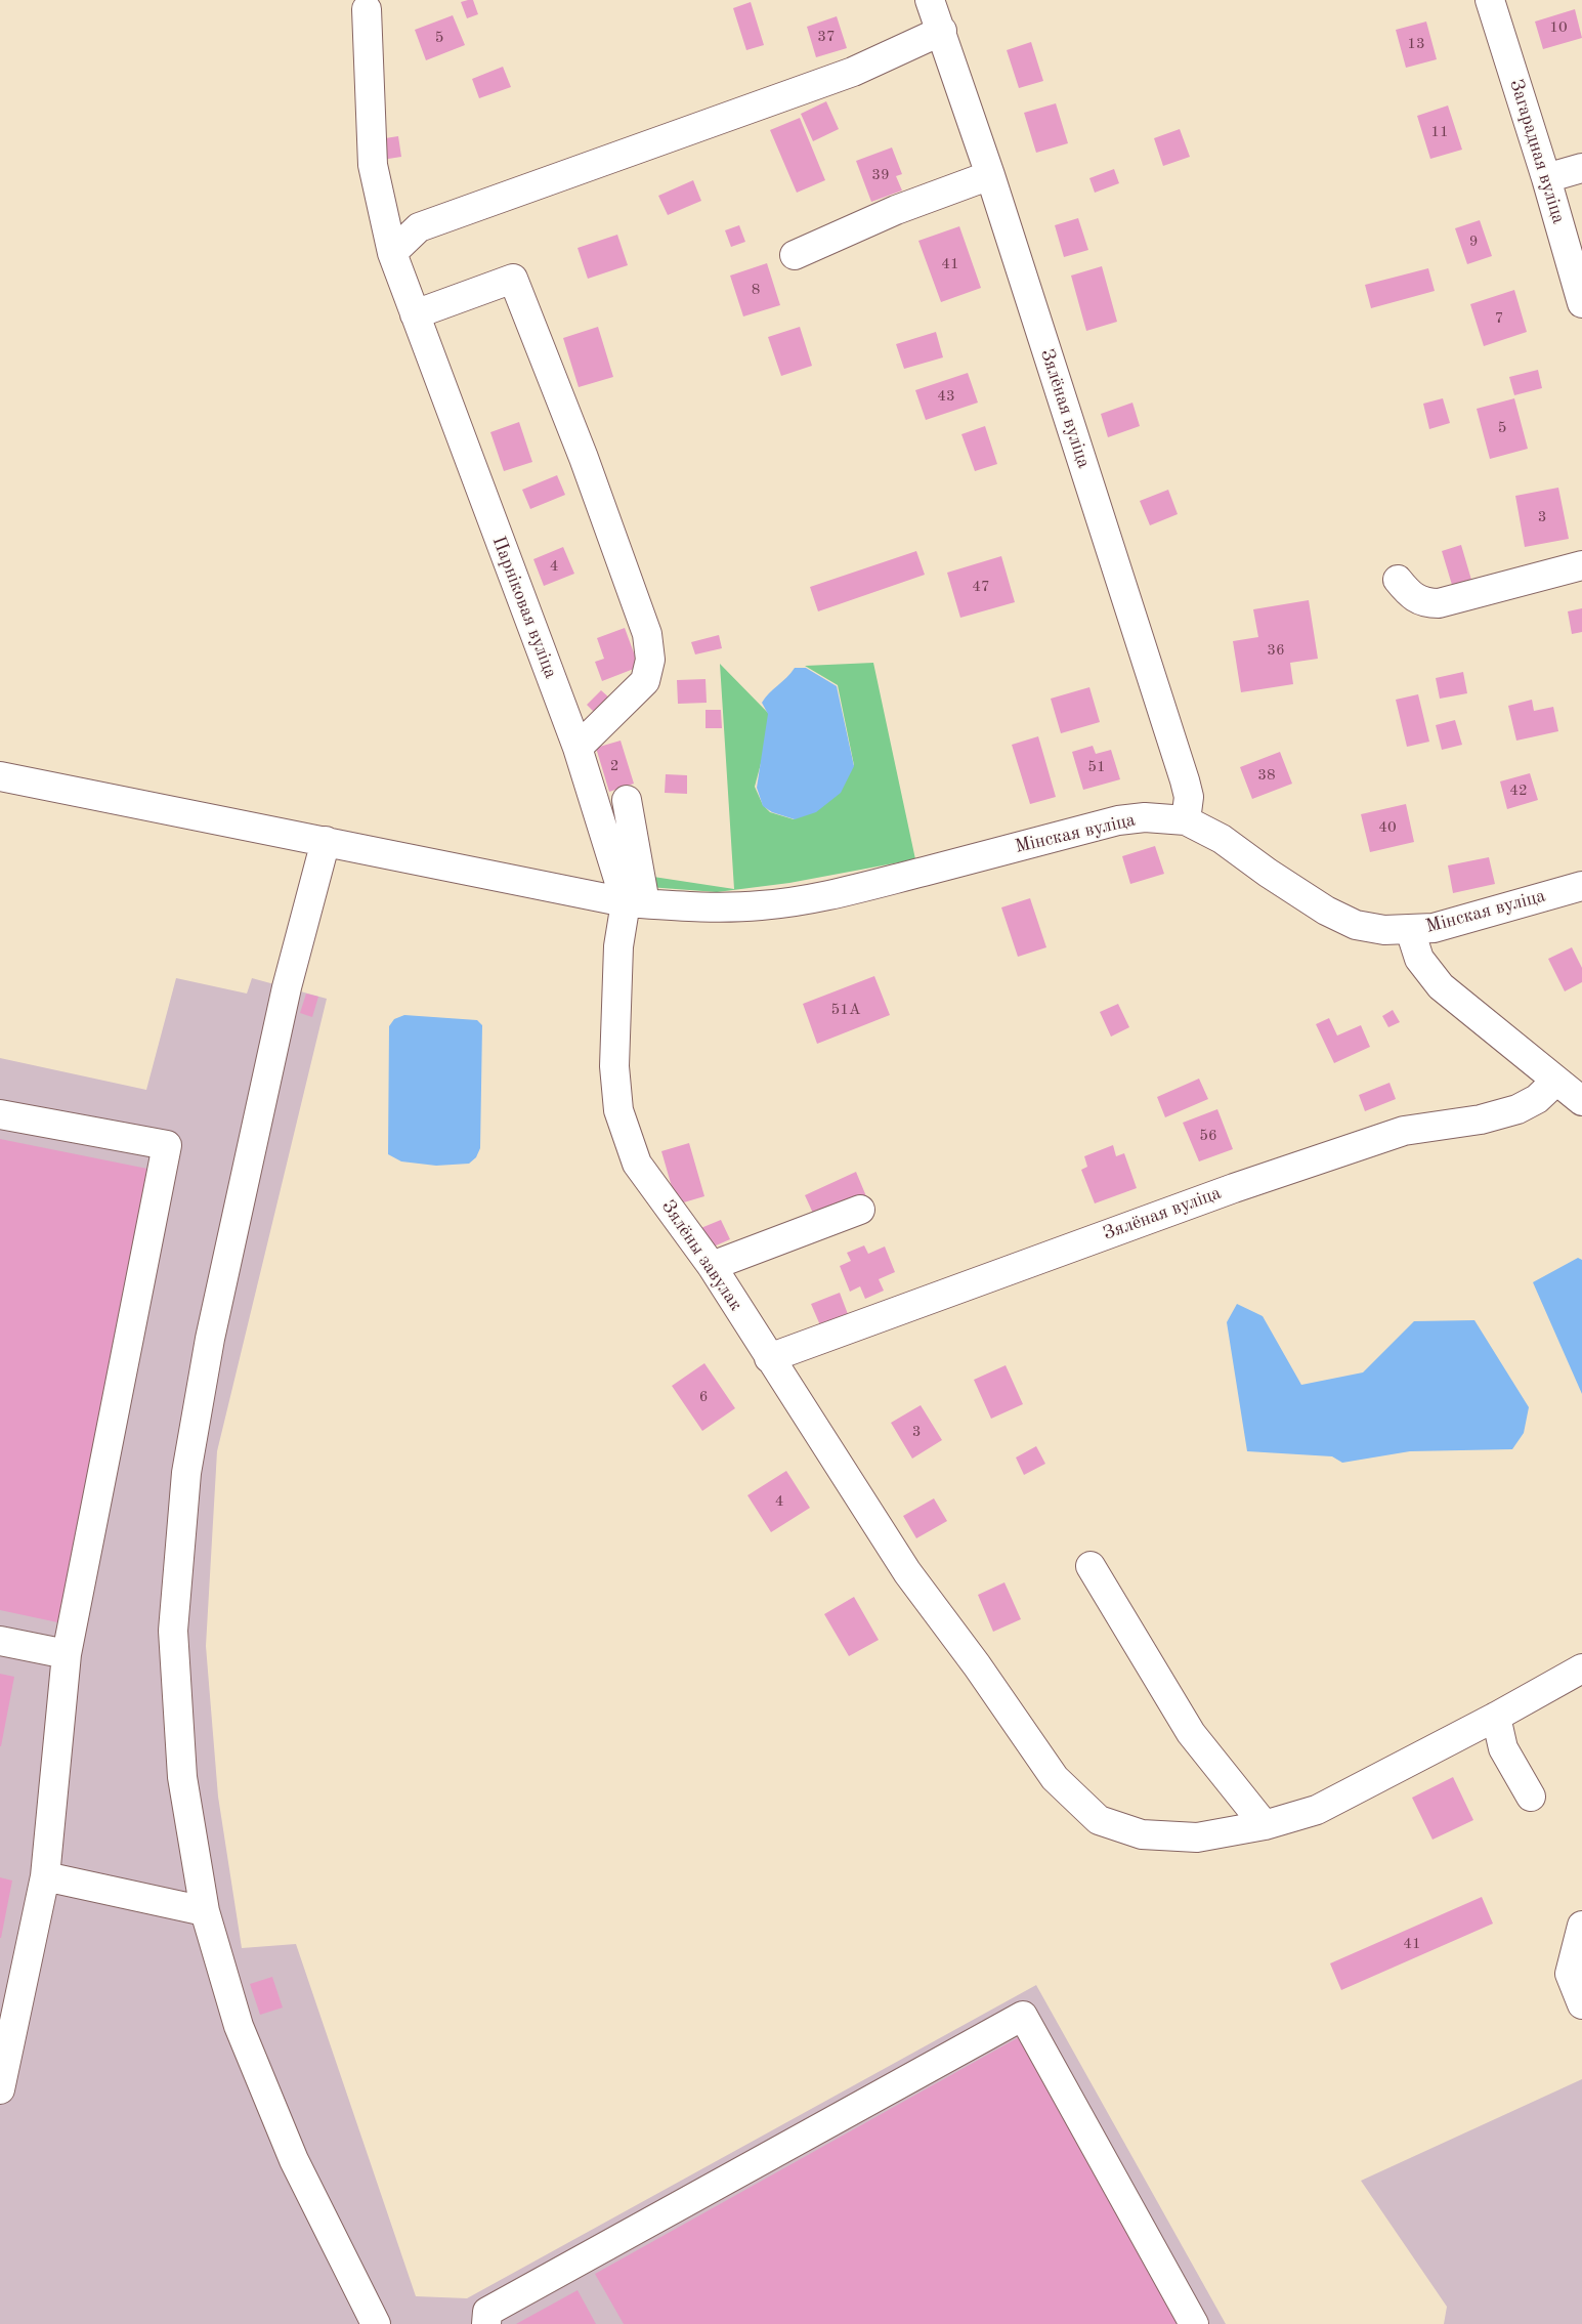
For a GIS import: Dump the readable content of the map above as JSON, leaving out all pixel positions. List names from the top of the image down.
{
  "streets": {
    "street": [
      "Загарадная вуліца",
      "Зялёная вуліца",
      "Парніковая вуліца",
      "Мінская вуліца",
      "Зялёны завулак"
    ]
  },
  "crossings": [
    ["Зялёная вуліца", "Мінская вуліца"],
    ["Зялёная вуліца", "Зялёны завулак"],
    ["Парніковая вуліца", "Мінская вуліца"],
    ["Парніковая вуліца", "Зялёны завулак"],
    ["Мінская вуліца", "Зялёны завулак"]
  ],
  "house_numbers": [
    "10",
    "37",
    "5",
    "13",
    "11",
    "39",
    "9",
    "41",
    "8",
    "7",
    "43",
    "5",
    "3",
    "4",
    "47",
    "36",
    "2",
    "51",
    "38",
    "42",
    "40",
    "51А",
    "56",
    "6",
    "3",
    "4",
    "41"
  ]
}
